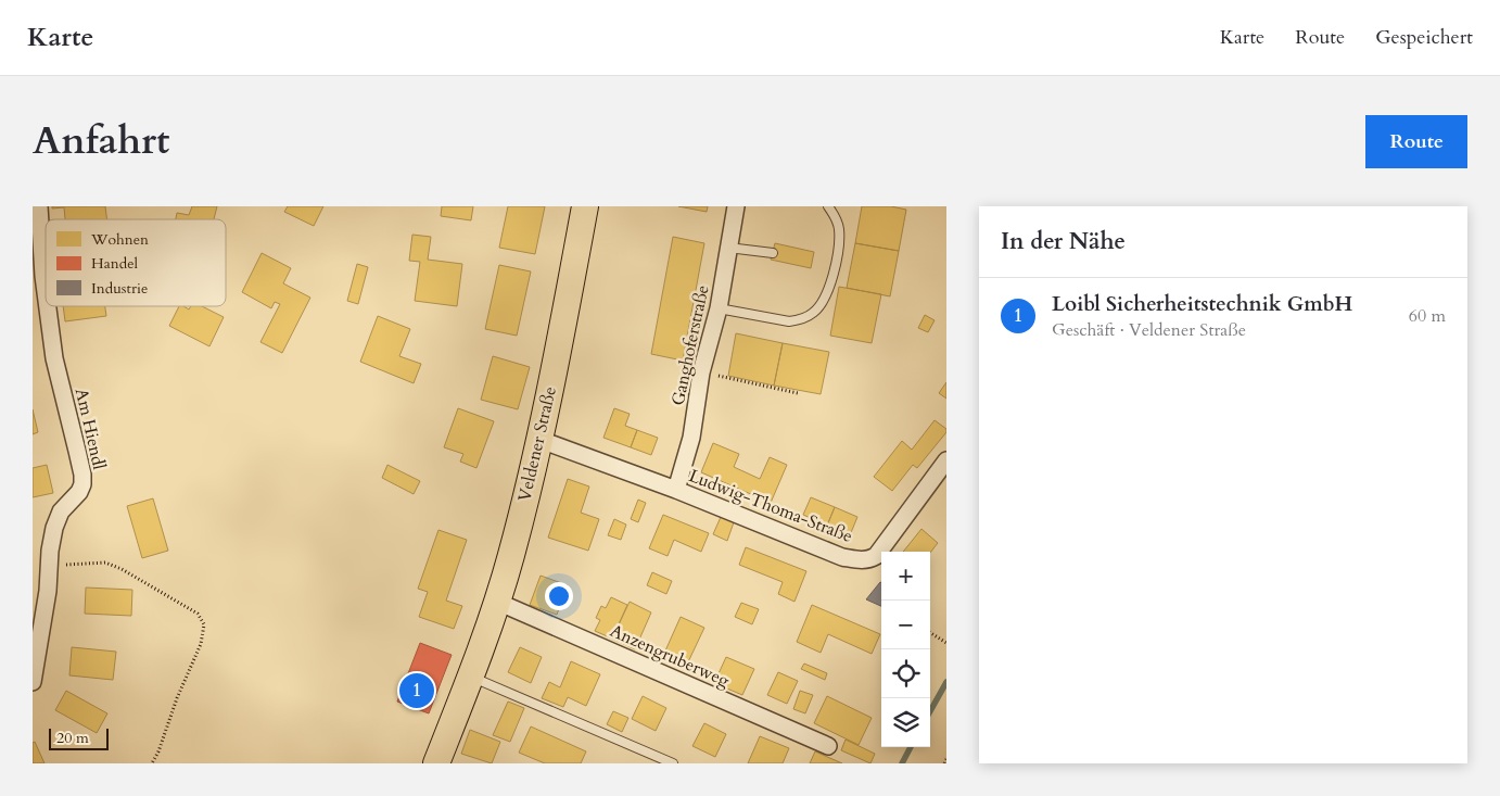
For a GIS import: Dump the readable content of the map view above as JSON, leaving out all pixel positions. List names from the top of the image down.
{
  "streets": {
    "main road": ["Veldener Straße"],
    "street": [
      "Ganghoferstraße",
      "Am Hiendl",
      "Ludwig-Thoma-Straße",
      "Anzengruberweg"
    ]
  },
  "crossings": [
    ["Ganghoferstraße", "Ludwig-Thoma-Straße"],
    ["Veldener Straße", "Ludwig-Thoma-Straße"],
    ["Veldener Straße", "Anzengruberweg"]
  ],
  "legend": ["Wohnen", "Handel", "Industrie"],
  "scale_bar": "20 m",
  "page": {
    "header": "Karte",
    "nav": ["Karte", "Route", "Gespeichert"],
    "title": "Anfahrt",
    "buttons": "Route",
    "heading": "In der Nähe",
    "list": [
      {
        "mark": "1",
        "name": "Loibl Sicherheitstechnik GmbH",
        "note": "Geschäft · Veldener Straße",
        "value": "60 m"
      }
    ],
    "map_buttons": ["+", "−"],
    "pins": "1",
    "scale": "20 m"
  }
}
